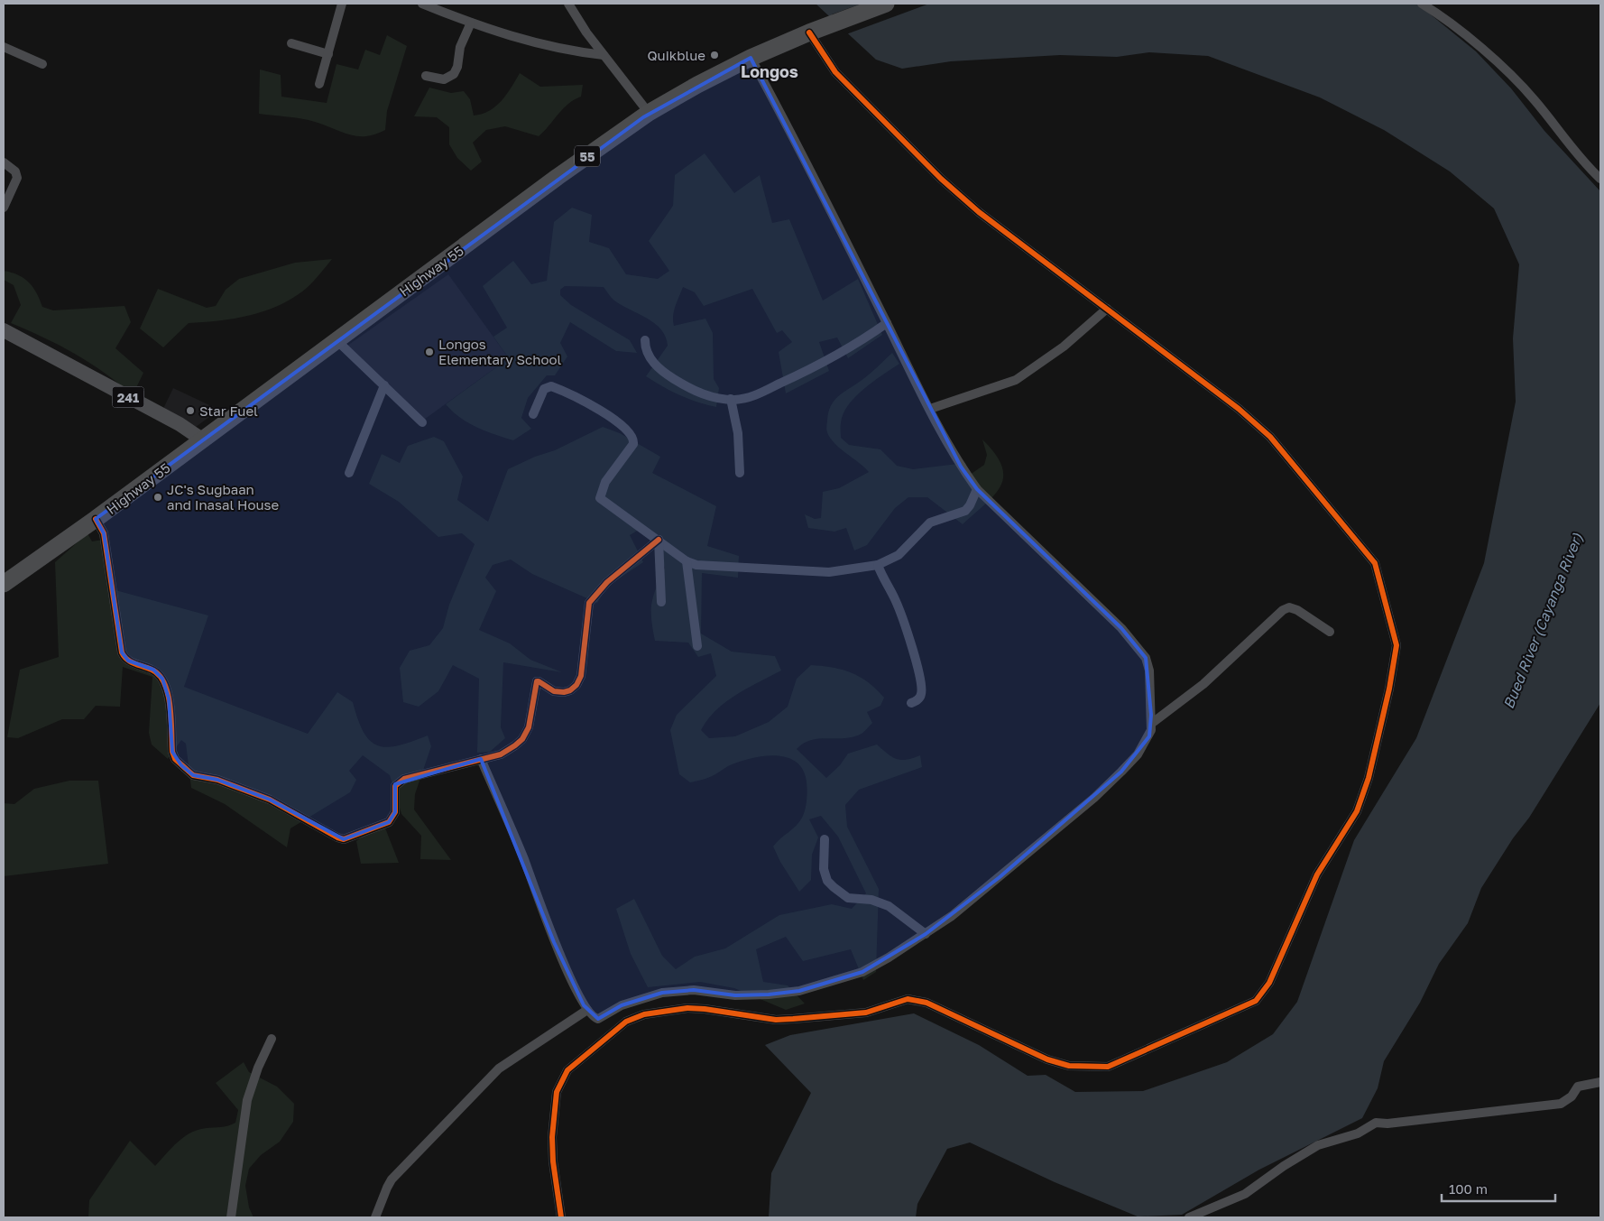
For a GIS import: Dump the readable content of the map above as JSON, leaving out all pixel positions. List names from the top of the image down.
{
  "streets": {
    "highway": ["55", "Highway 55"],
    "main road": ["241"]
  },
  "crossings": [
    ["Highway 55", "241"]
  ],
  "districts": ["Longos"],
  "water": ["Bued River (Cayanga River)"],
  "places": [
    "Quikblue",
    "Longos Elementary School",
    "Star Fuel",
    "JC's Sugbaan and Inasal House"
  ],
  "scale_bar": "100 m"
}
